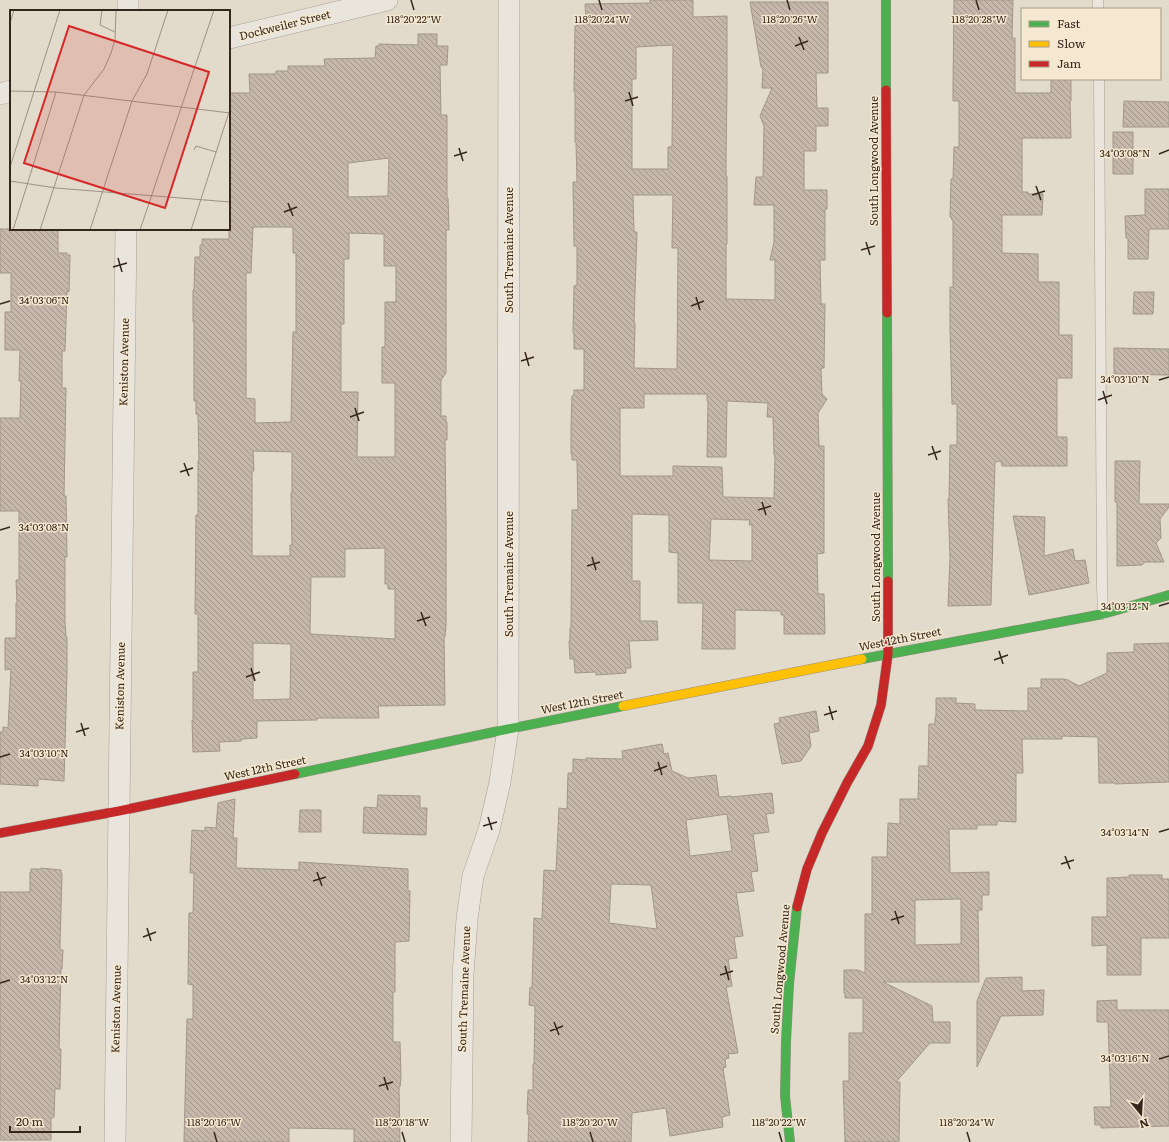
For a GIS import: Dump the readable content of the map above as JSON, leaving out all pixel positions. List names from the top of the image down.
{
  "streets": {
    "street": [
      "Dockweiler Street",
      "South Longwood Avenue",
      "South Tremaine Avenue",
      "Keniston Avenue",
      "West 12th Street"
    ]
  },
  "crossings": [
    ["South Longwood Avenue", "West 12th Street"],
    ["South Tremaine Avenue", "West 12th Street"],
    ["Keniston Avenue", "West 12th Street"]
  ],
  "legend": ["Fast", "Slow", "Jam"],
  "scale_bar": "20 m",
  "north": "bottom",
  "coordinates": [
    "118°20'22\"W",
    "118°20'24\"W",
    "118°20'26\"W",
    "118°20'28\"W",
    "34°03'08\"N",
    "34°03'06\"N",
    "34°03'10\"N",
    "34°03'12\"N",
    "34°03'14\"N",
    "34°03'16\"N",
    "118°20'16\"W",
    "118°20'18\"W",
    "118°20'20\"W"
  ]
}
